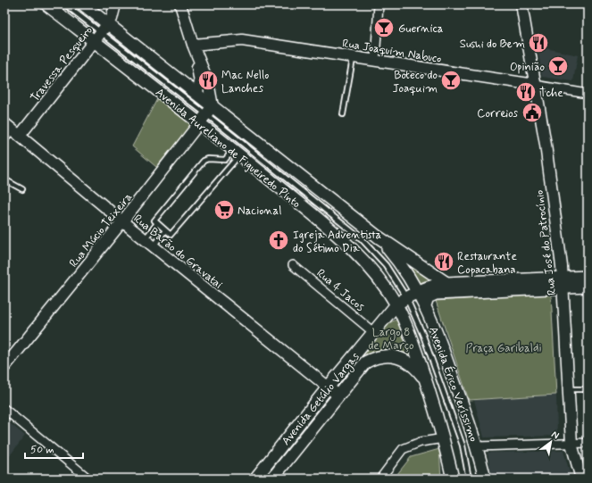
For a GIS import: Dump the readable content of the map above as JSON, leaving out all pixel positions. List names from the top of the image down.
{
  "streets": {
    "main road": ["Avenida Aureliano de Figueiredo Pinto", "Avenida Érico Veríssimo", "Avenida Getúlio Vargas"],
    "street": [
      "Rua Joaquim Nabuco",
      "Travessa Pesqueiro",
      "Rua Múcio Teixeira",
      "Rua José do Patrocínio",
      "Rua Barão do Gravatai",
      "Rua 4 Jacos"
    ]
  },
  "crossings": [
    ["Rua Joaquim Nabuco", "Rua José do Patrocínio"],
    ["Travessa Pesqueiro", "Avenida Aureliano de Figueiredo Pinto"],
    ["Travessa Pesqueiro", "Rua Barão do Gravatai"],
    ["Avenida Aureliano de Figueiredo Pinto", "Rua Múcio Teixeira"],
    ["Avenida Aureliano de Figueiredo Pinto", "Avenida Érico Veríssimo"],
    ["Avenida Aureliano de Figueiredo Pinto", "Avenida Getúlio Vargas"],
    ["Rua Múcio Teixeira", "Rua Barão do Gravatai"],
    ["Rua Barão do Gravatai", "Avenida Getúlio Vargas"],
    ["Rua 4 Jacos", "Avenida Getúlio Vargas"],
    ["Avenida Érico Veríssimo", "Avenida Getúlio Vargas"]
  ],
  "parks": ["Largo 8 de Março", "Praça Garibaldi"],
  "places": {
    "bar": ["Guernica", "Opinião", "Boteco do Joaquim"],
    "restaurant": [
      "Sushi do Bem",
      "Mac Nello Lanches",
      "Tche",
      "Restaurante Copacabana"
    ],
    "public building": ["Correios"],
    "supermarket": ["Nacional"],
    "church": ["Igreja Adventista do Sétimo Dia"]
  },
  "scale_bar": "50 m",
  "north": "top right"
}
